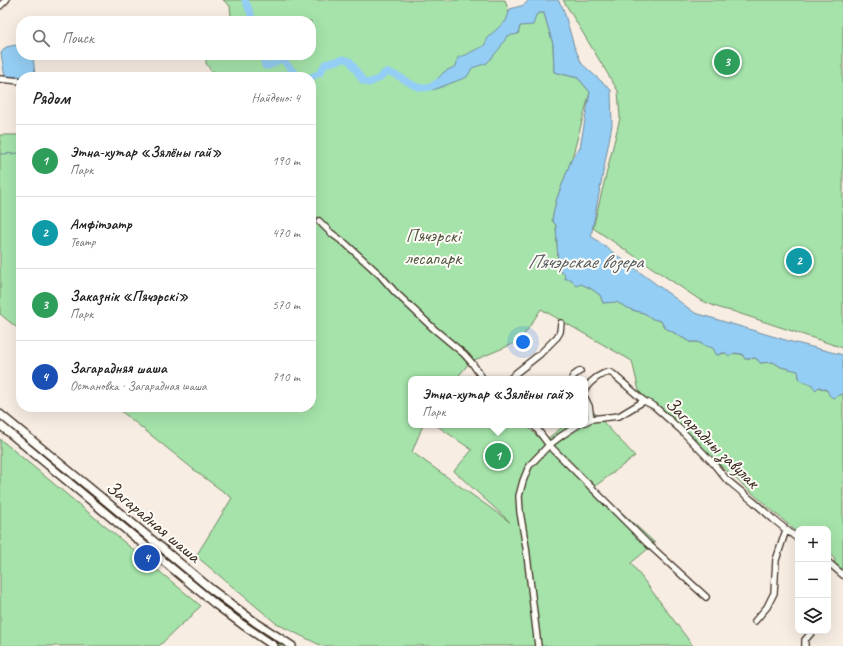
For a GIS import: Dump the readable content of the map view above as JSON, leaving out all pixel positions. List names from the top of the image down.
{
  "streets": {
    "main road": ["Загарадная шаша"],
    "street": ["Загарадны завулак"]
  },
  "water": ["Пячэрскае возера"],
  "parks": ["Пячэрскі лесапарк"],
  "page": {
    "search": "Поиск",
    "pins": [
      "3",
      "2",
      "1",
      "4"
    ],
    "heading": ["Рядом", "Найдено: 4"],
    "list": [
      {
        "mark": "1",
        "name": "Этна-хутар «Зялёны гай»",
        "note": "Парк",
        "value": "190 m"
      },
      {
        "mark": "2",
        "name": "Амфітэатр",
        "note": "Театр",
        "value": "470 m"
      },
      {
        "mark": "3",
        "name": "Заказнік «Пячэрскі»",
        "note": "Парк",
        "value": "570 m"
      },
      {
        "mark": "4",
        "name": "Загарадняя шаша",
        "note": "Остановка · Загарадная шаша",
        "value": "710 m"
      }
    ],
    "popup": ["Этна-хутар «Зялёны гай»", "Парк"],
    "map_buttons": ["+", "−"]
  }
}
